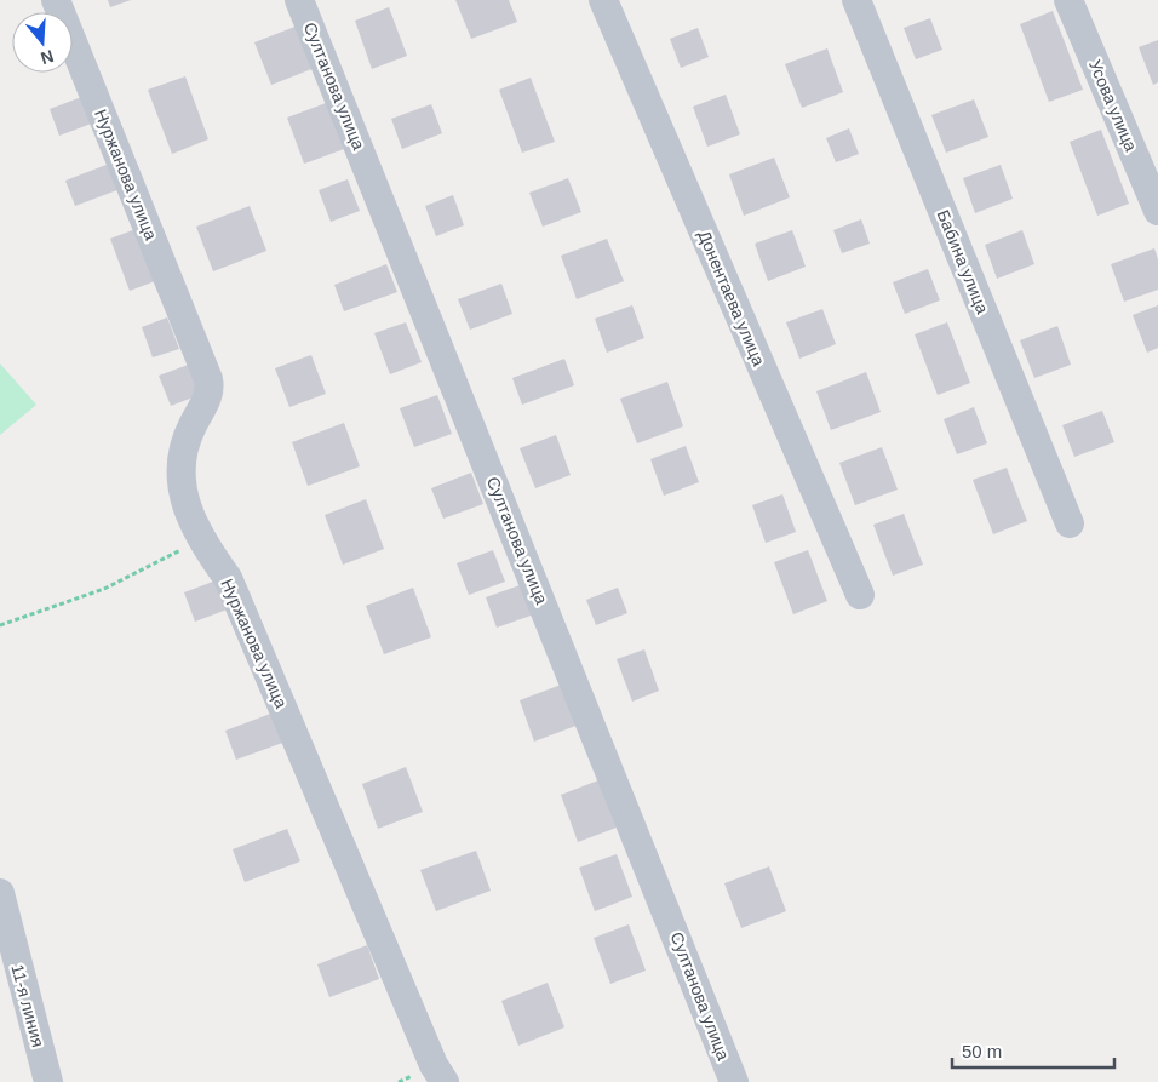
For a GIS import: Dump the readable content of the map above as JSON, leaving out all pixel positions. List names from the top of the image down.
{
  "streets": {
    "street": [
      "Султанова улица",
      "Усова улица",
      "Нуржанова улица",
      "Бабина улица",
      "Донентаева улица",
      "11-я линия"
    ]
  },
  "scale_bar": "50 m",
  "north": "bottom"
}
